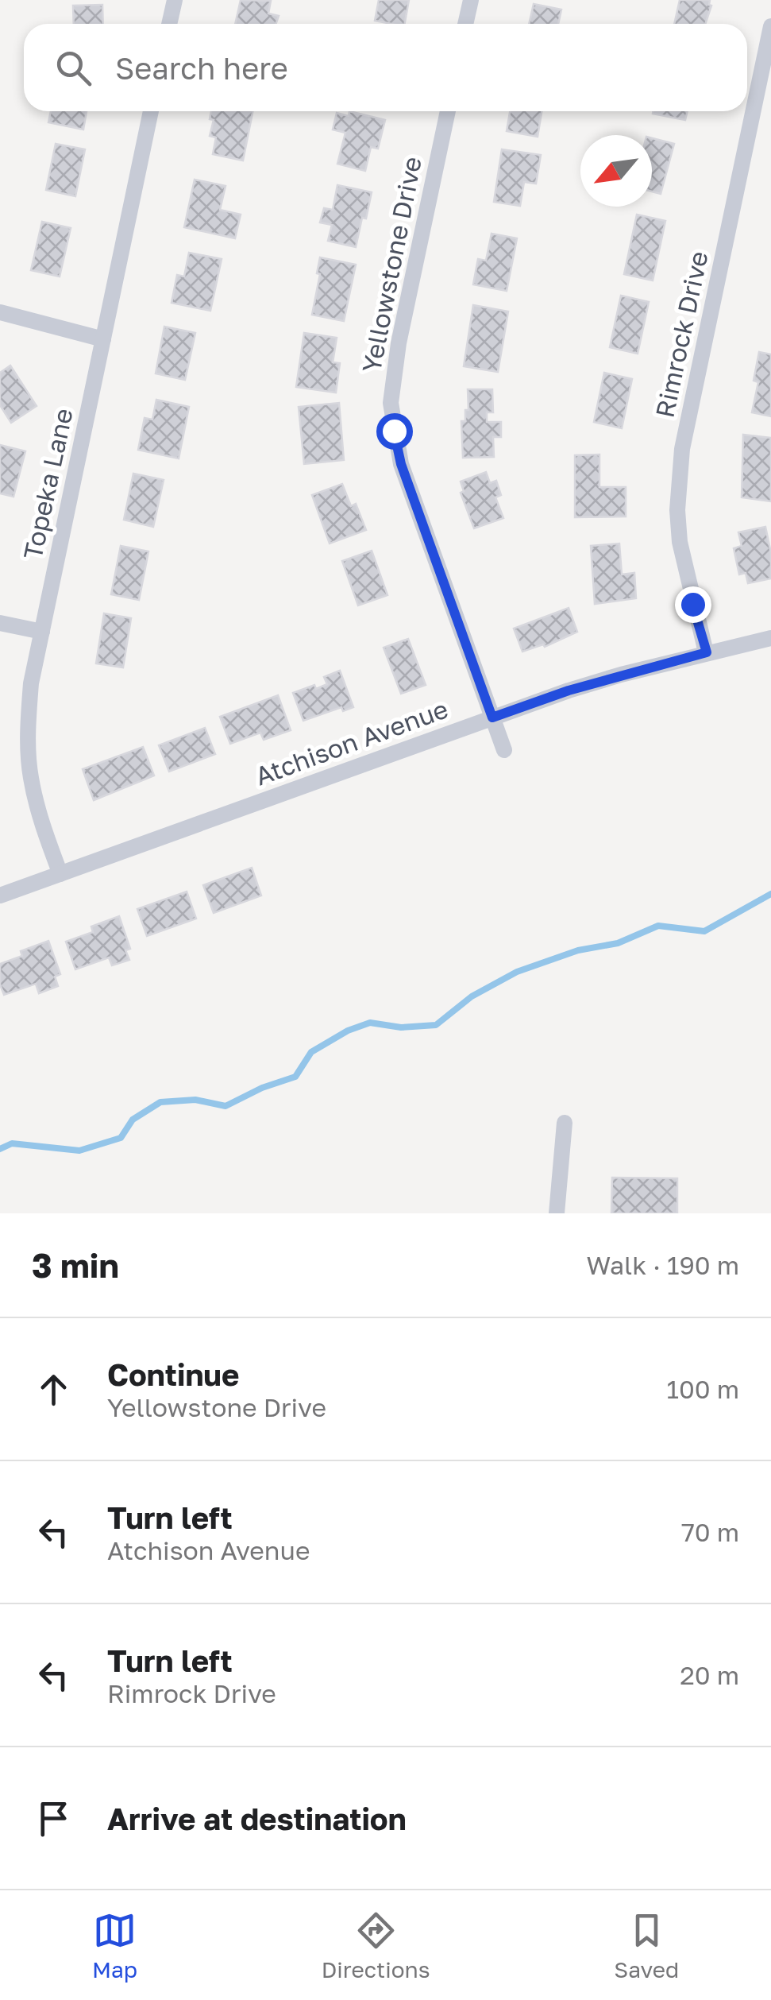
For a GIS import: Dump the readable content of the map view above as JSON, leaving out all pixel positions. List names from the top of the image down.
{
  "streets": {
    "street": [
      "Yellowstone Drive",
      "Rimrock Drive",
      "Topeka Lane",
      "Atchison Avenue"
    ]
  },
  "crossings": [
    ["Yellowstone Drive", "Atchison Avenue"],
    ["Rimrock Drive", "Atchison Avenue"],
    ["Topeka Lane", "Atchison Avenue"]
  ],
  "north": "bottom left",
  "page": {
    "search": "Search here",
    "heading": ["3 min", "Walk · 190 m"],
    "list": [
      ["Continue", "Yellowstone Drive", "100 m"],
      ["Turn left", "Atchison Avenue", "70 m"],
      ["Turn left", "Rimrock Drive", "20 m"],
      "Arrive at destination"
    ],
    "nav": ["Map", "Directions", "Saved"]
  }
}
